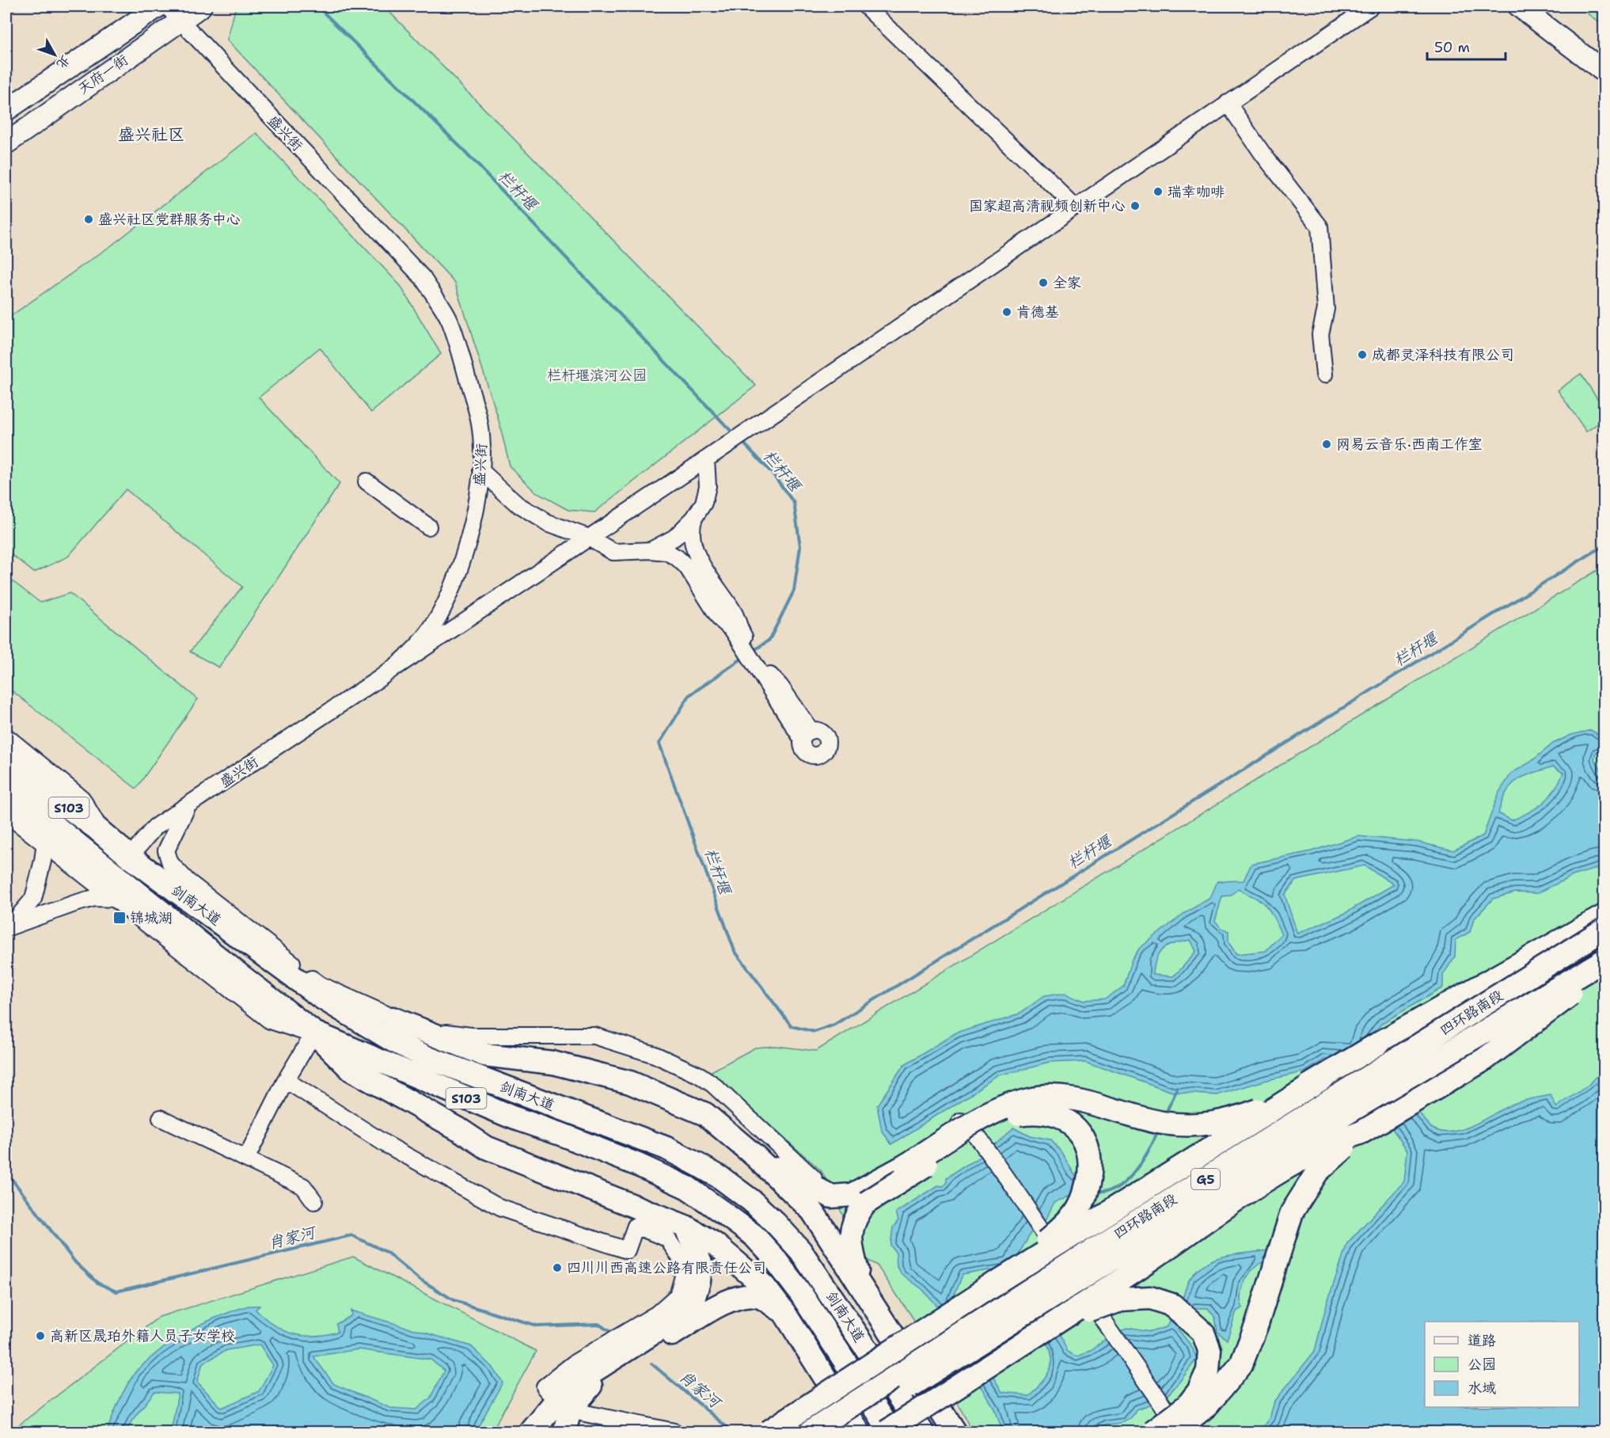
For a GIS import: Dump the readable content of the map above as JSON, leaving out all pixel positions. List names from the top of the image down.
{
  "streets": {
    "highway": [
      "S103",
      "剑南大道",
      "四环路南段",
      "G5"
    ],
    "main road": ["天府一街"],
    "street": ["盛兴街"]
  },
  "crossings": [
    ["天府一街", "盛兴街"],
    ["盛兴街", "剑南大道"]
  ],
  "districts": ["盛兴社区"],
  "water": ["栏杆堰", "肖家河"],
  "parks": ["栏杆堰滨河公园"],
  "places": {
    "other": [
      "瑞幸咖啡",
      "国家超高清视频创新中心",
      "盛兴社区党群服务中心",
      "全家",
      "肯德基",
      "成都灵泽科技有限公司",
      "网易云音乐·西南工作室",
      "四川川西高速公路有限责任公司",
      "高新区晟珀外籍人员子女学校"
    ],
    "transit": ["锦城湖"]
  },
  "legend": ["道路", "公园", "水域"],
  "scale_bar": "50 m",
  "north": "bottom right"
}
